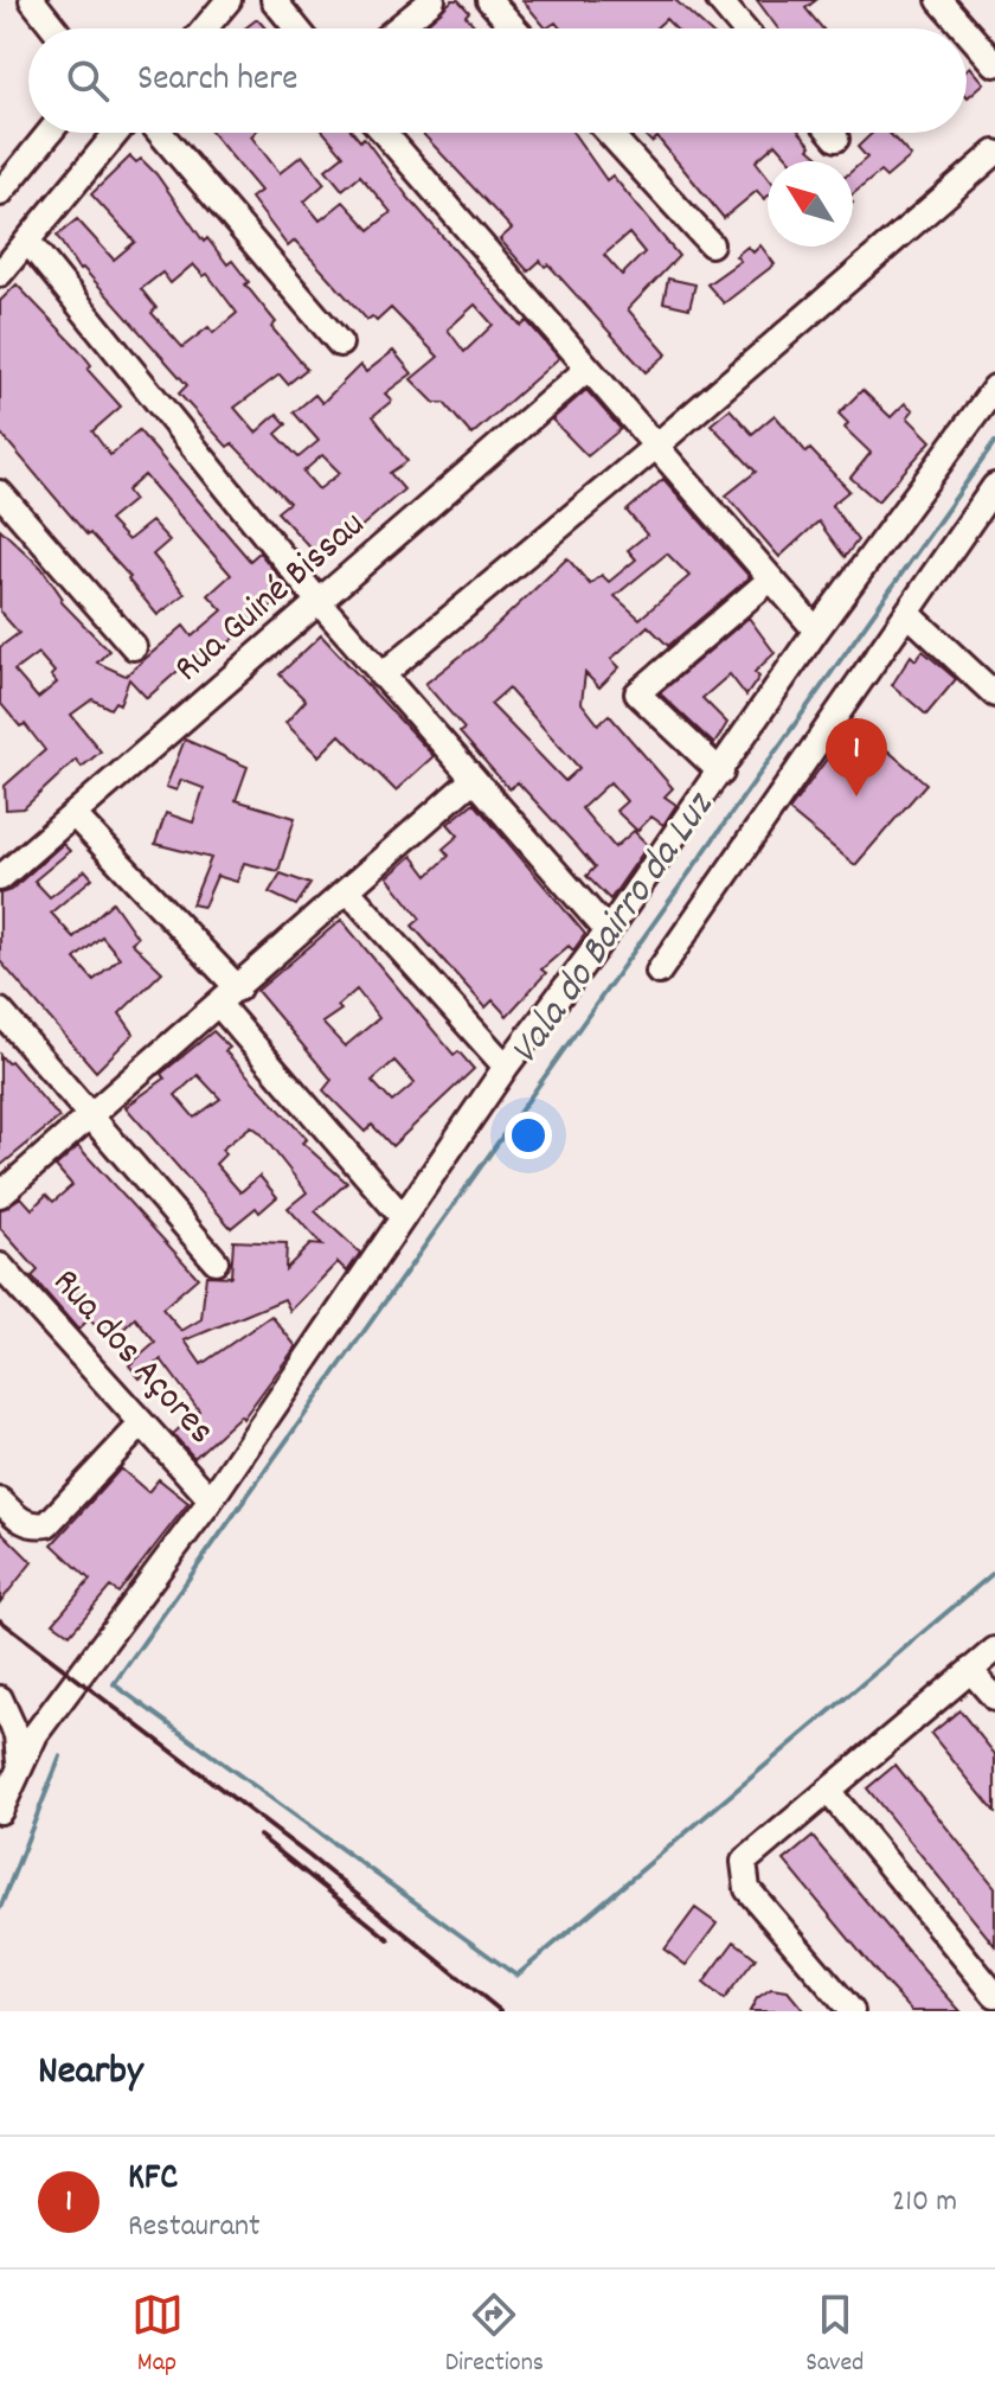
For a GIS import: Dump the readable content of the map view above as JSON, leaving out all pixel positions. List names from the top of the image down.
{
  "streets": {
    "street": ["Rua Guiné Bissau", "Rua dos Açores"]
  },
  "water": ["Vala do Bairro da Luz"],
  "north": "top left",
  "page": {
    "search": "Search here",
    "pins": "1",
    "heading": "Nearby",
    "list": [
      {
        "mark": "1",
        "name": "KFC",
        "note": "Restaurant",
        "value": "210 m"
      }
    ],
    "nav": ["Map", "Directions", "Saved"]
  }
}
